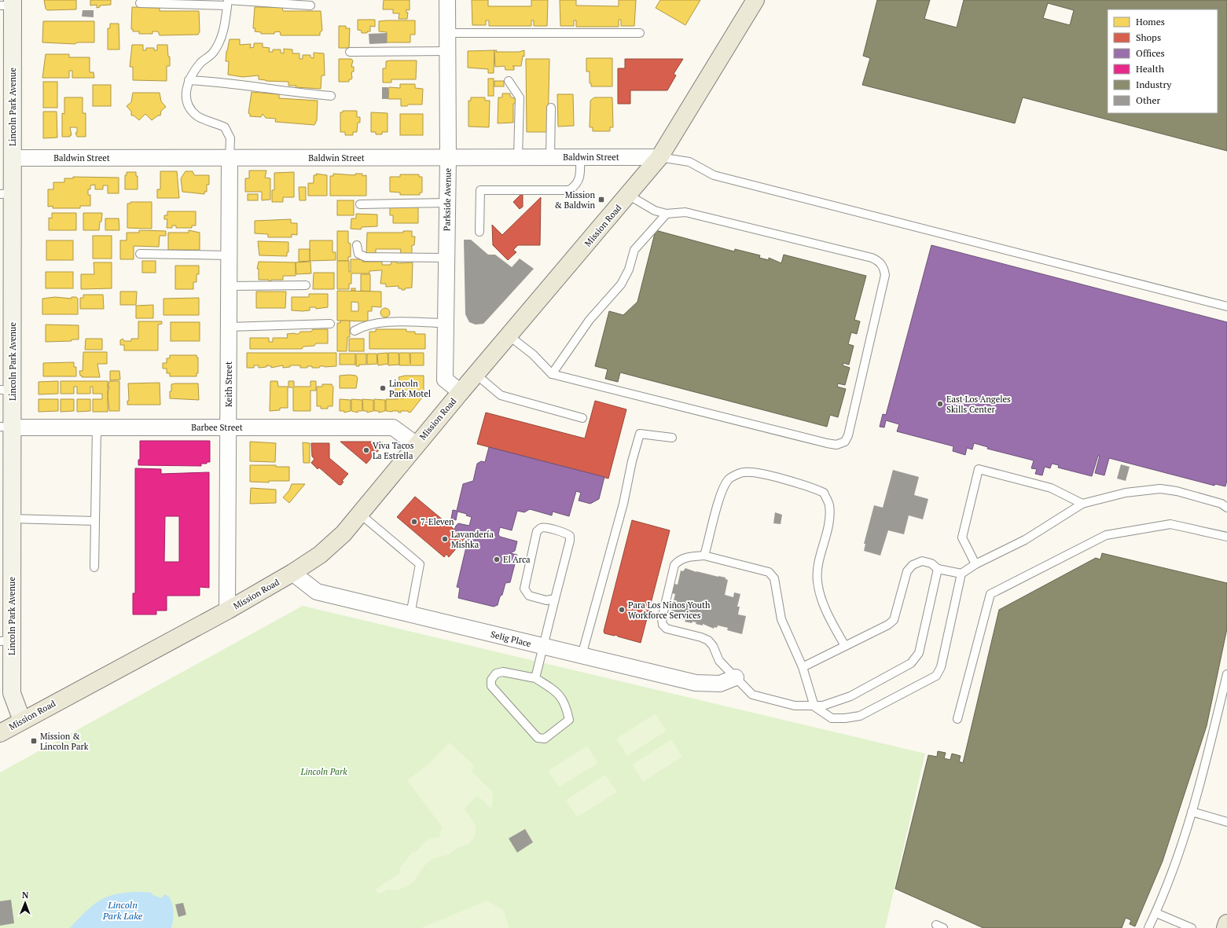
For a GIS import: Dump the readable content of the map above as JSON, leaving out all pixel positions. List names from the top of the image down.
{
  "streets": {
    "main road": ["Mission Road"],
    "street": [
      "Lincoln Park Avenue",
      "Baldwin Street",
      "Parkside Avenue",
      "Keith Street",
      "Barbee Street",
      "Selig Place"
    ]
  },
  "crossings": [
    ["Lincoln Park Avenue", "Baldwin Street"],
    ["Lincoln Park Avenue", "Mission Road"],
    ["Lincoln Park Avenue", "Barbee Street"],
    ["Baldwin Street", "Parkside Avenue"],
    ["Baldwin Street", "Mission Road"],
    ["Baldwin Street", "Keith Street"],
    ["Parkside Avenue", "Mission Road"],
    ["Mission Road", "Keith Street"],
    ["Mission Road", "Barbee Street"],
    ["Mission Road", "Selig Place"],
    ["Keith Street", "Barbee Street"]
  ],
  "water": ["Lincoln Park Lake"],
  "parks": ["Lincoln Park"],
  "places": {
    "transit": ["Mission & Baldwin", "Mission & Lincoln Park"],
    "other": [
      "Lincoln Park Motel",
      "East Los Angeles Skills Center",
      "Viva Tacos La Estrella",
      "7-Eleven",
      "Lavandería Mishka",
      "El Arca",
      "Para Los Niños Youth Workforce Services"
    ]
  },
  "legend": [
    "Homes",
    "Shops",
    "Offices",
    "Health",
    "Industry",
    "Other"
  ],
  "north": "top"
}
